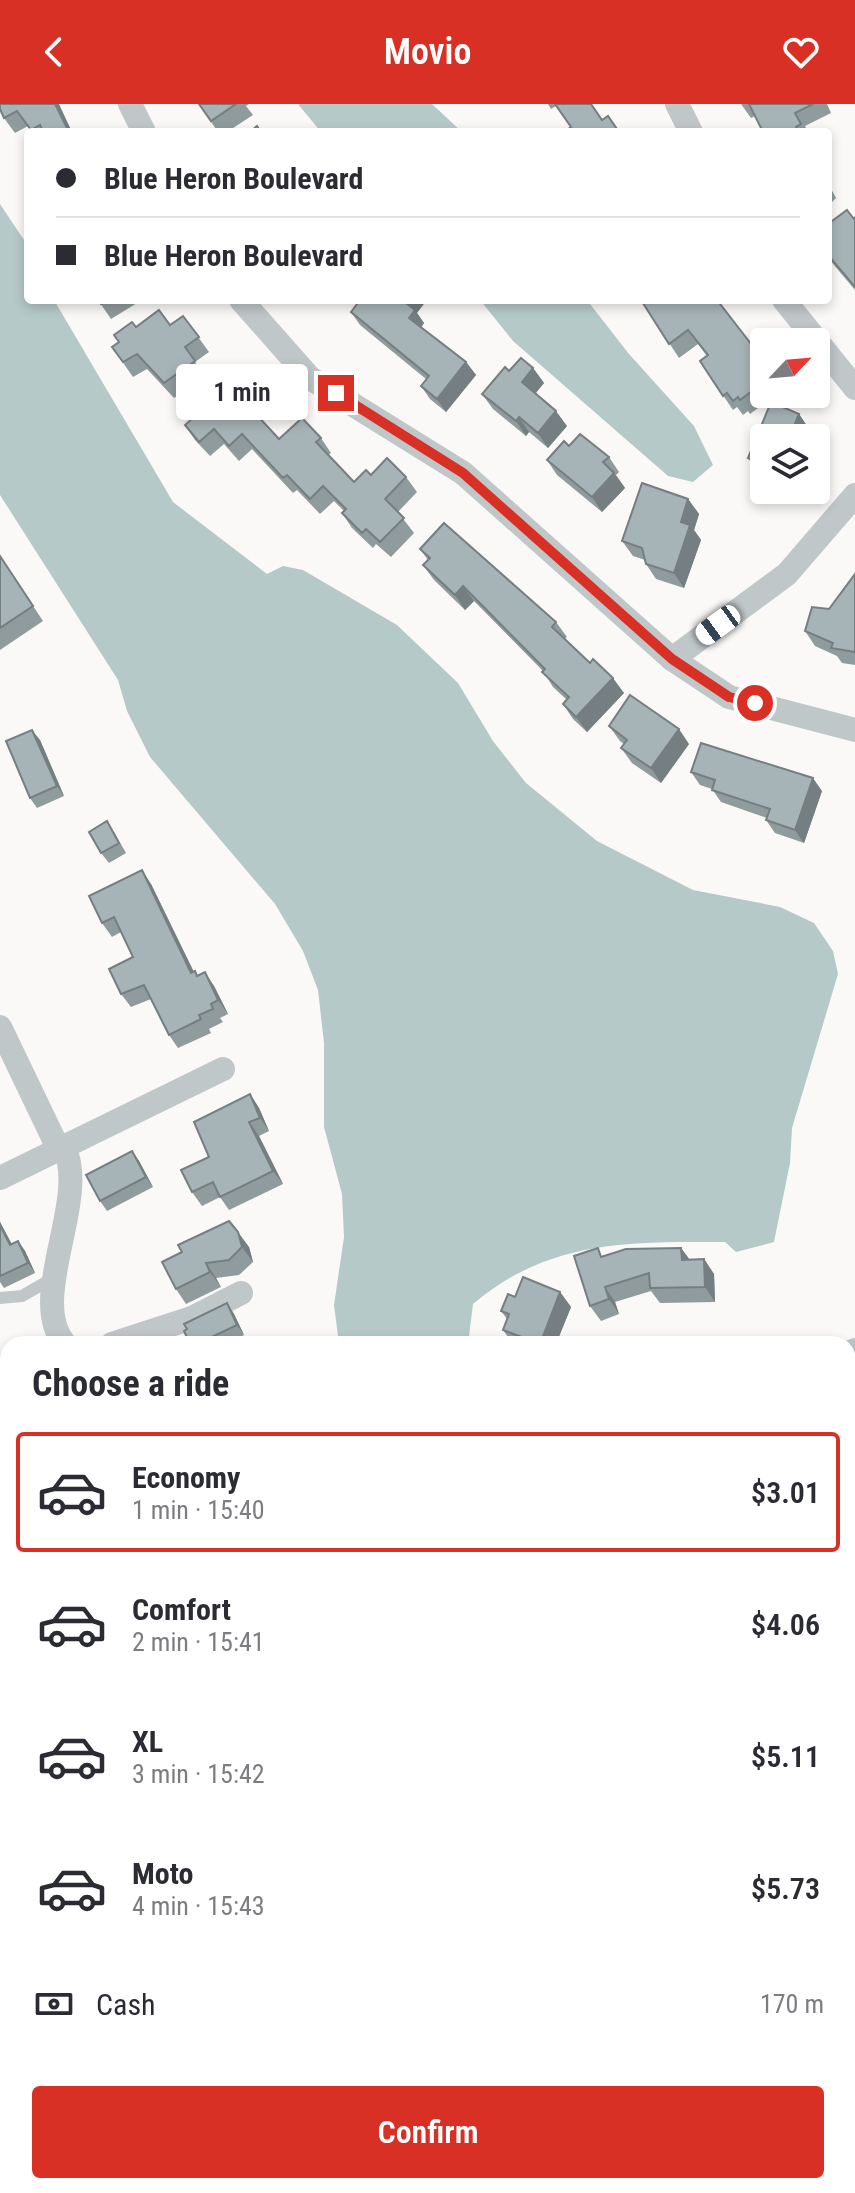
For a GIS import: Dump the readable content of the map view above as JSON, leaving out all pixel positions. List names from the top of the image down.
{
  "north": "top right",
  "page": {
    "header": "Movio",
    "banner": ["Blue Heron Boulevard", "Blue Heron Boulevard"],
    "bubble": "1 min",
    "heading": "Choose a ride",
    "list": [
      {
        "name": "Economy",
        "note": "1 min · 15:40",
        "value": "$3.01"
      },
      {
        "name": "Comfort",
        "note": "2 min · 15:41",
        "value": "$4.06"
      },
      {
        "name": "XL",
        "note": "3 min · 15:42",
        "value": "$5.11"
      },
      {
        "name": "Moto",
        "note": "4 min · 15:43",
        "value": "$5.73"
      }
    ],
    "pay": ["Cash", "170 m"],
    "buttons": "Confirm"
  }
}
